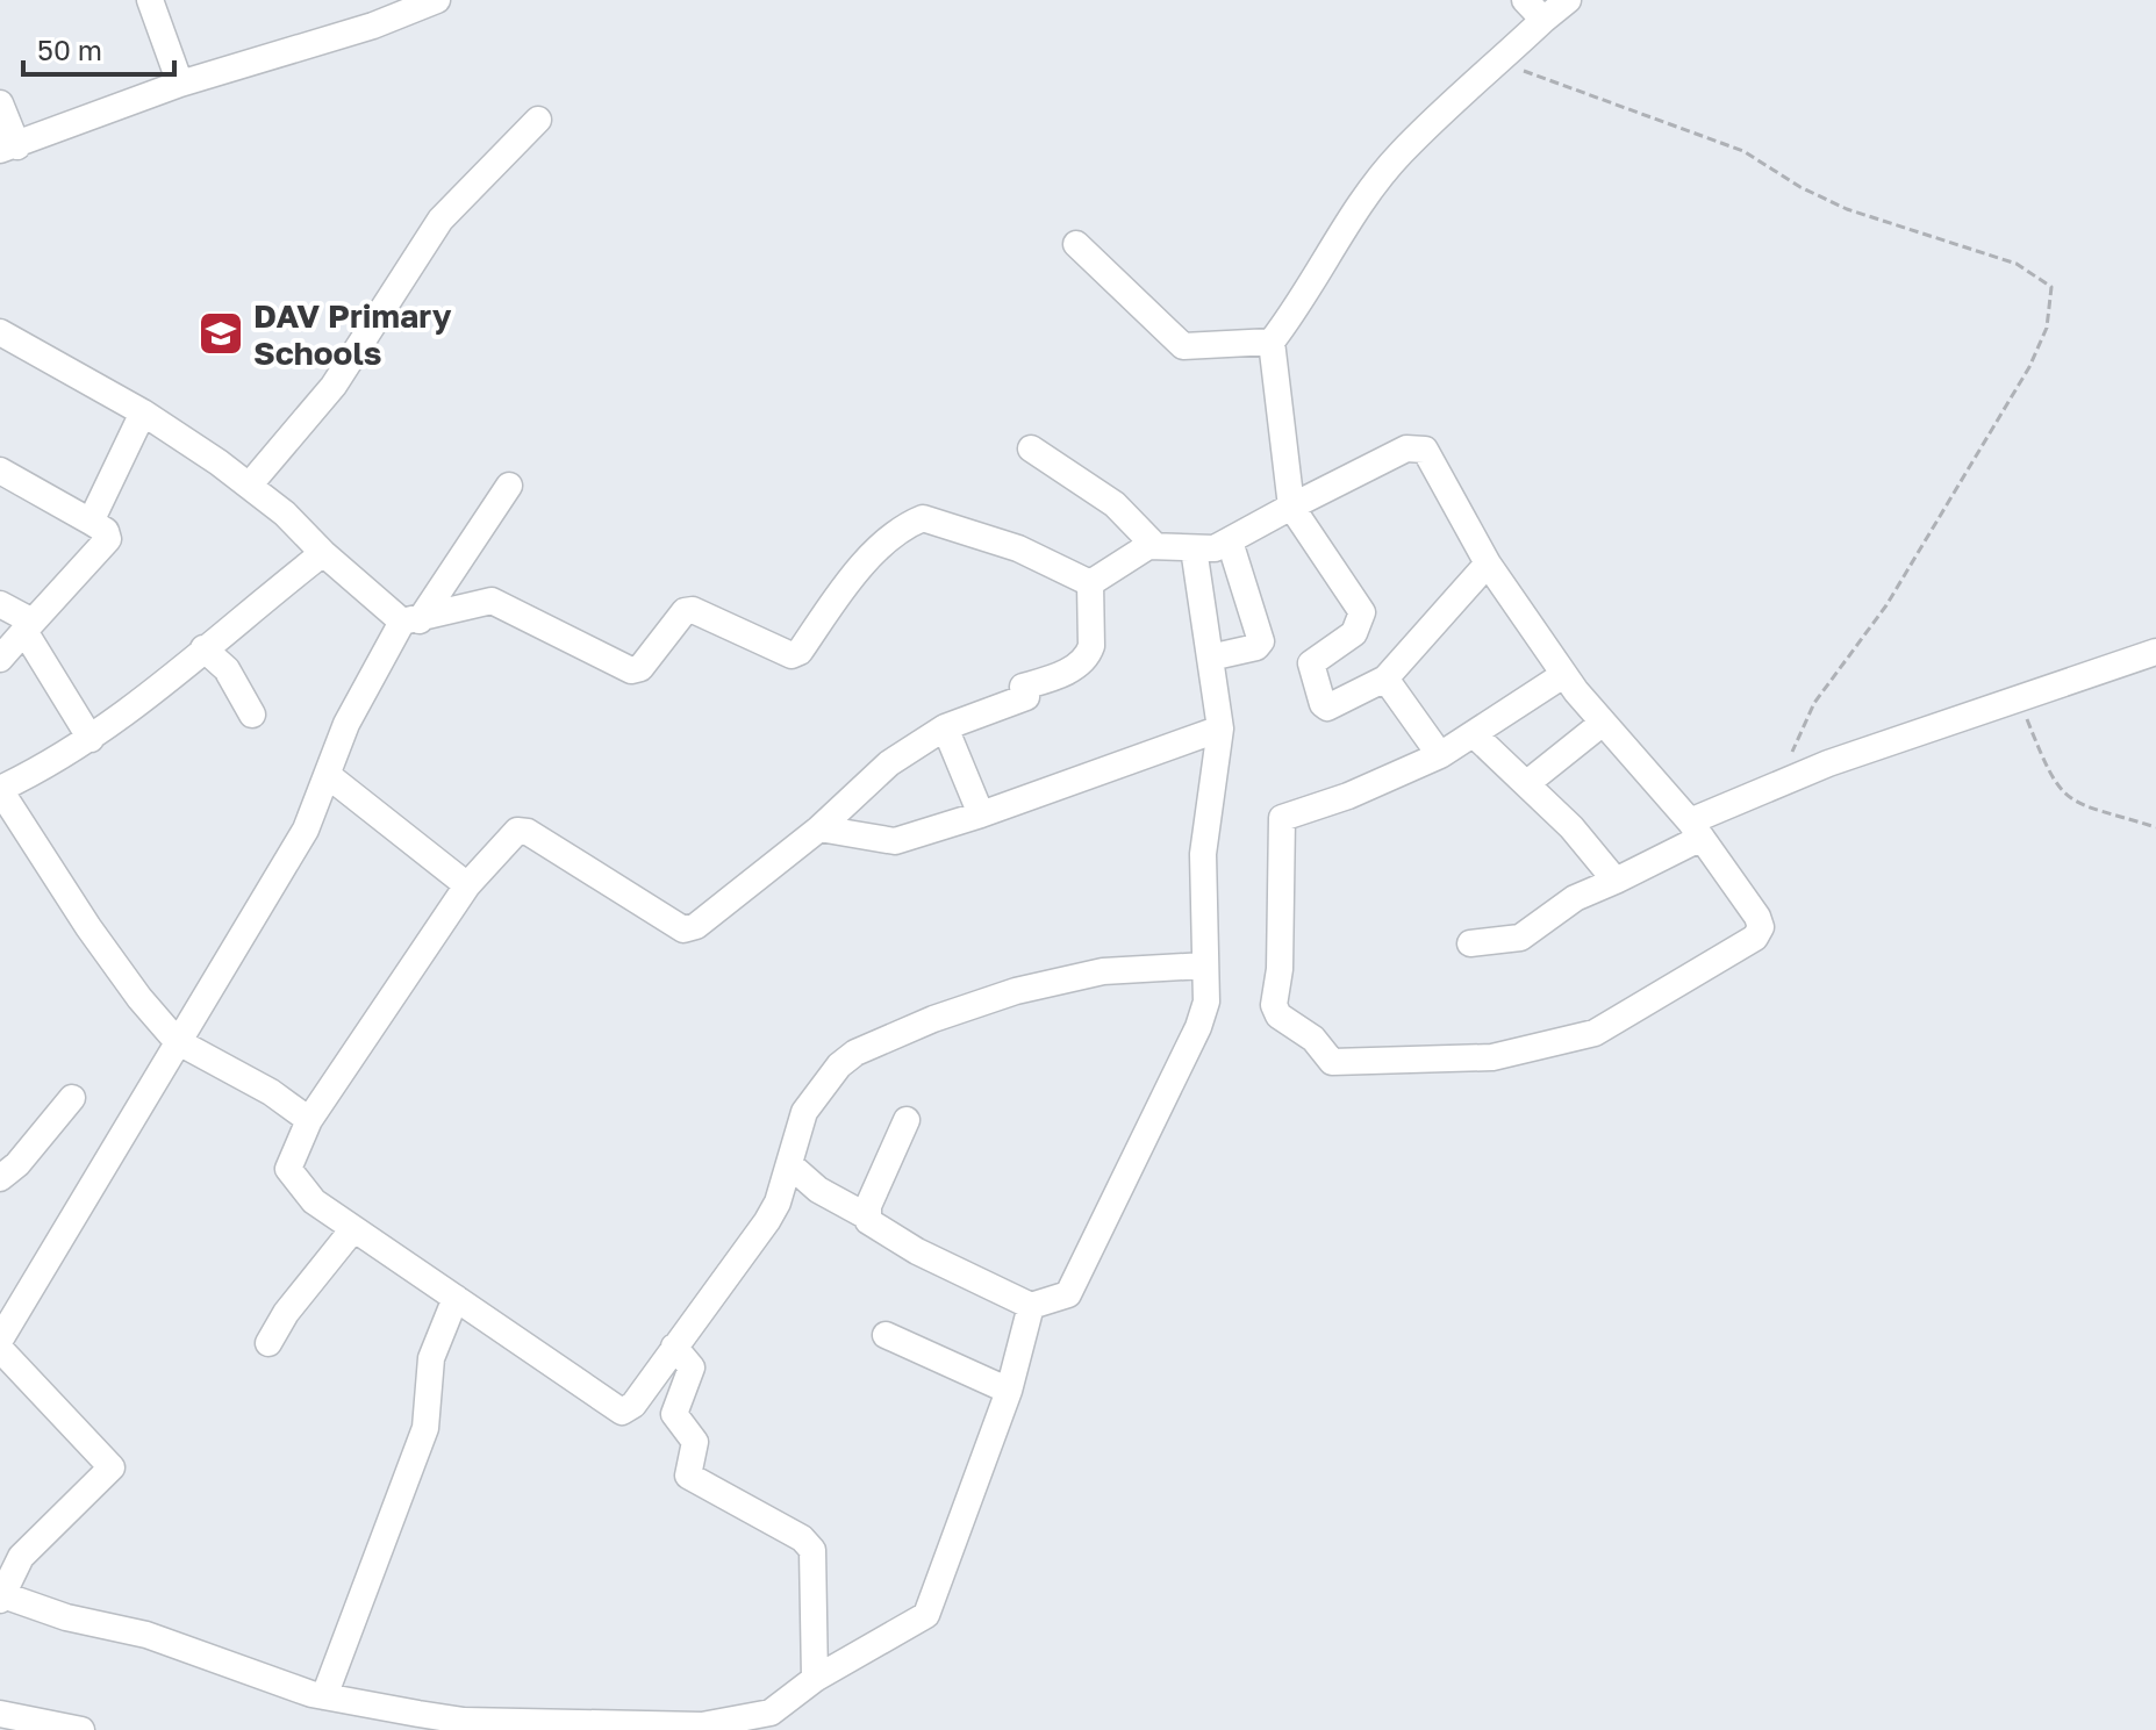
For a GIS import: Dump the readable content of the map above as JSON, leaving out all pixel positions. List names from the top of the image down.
{
  "places": {
    "school or university": ["DAV Primary Schools"]
  },
  "scale_bar": "50 m"
}
